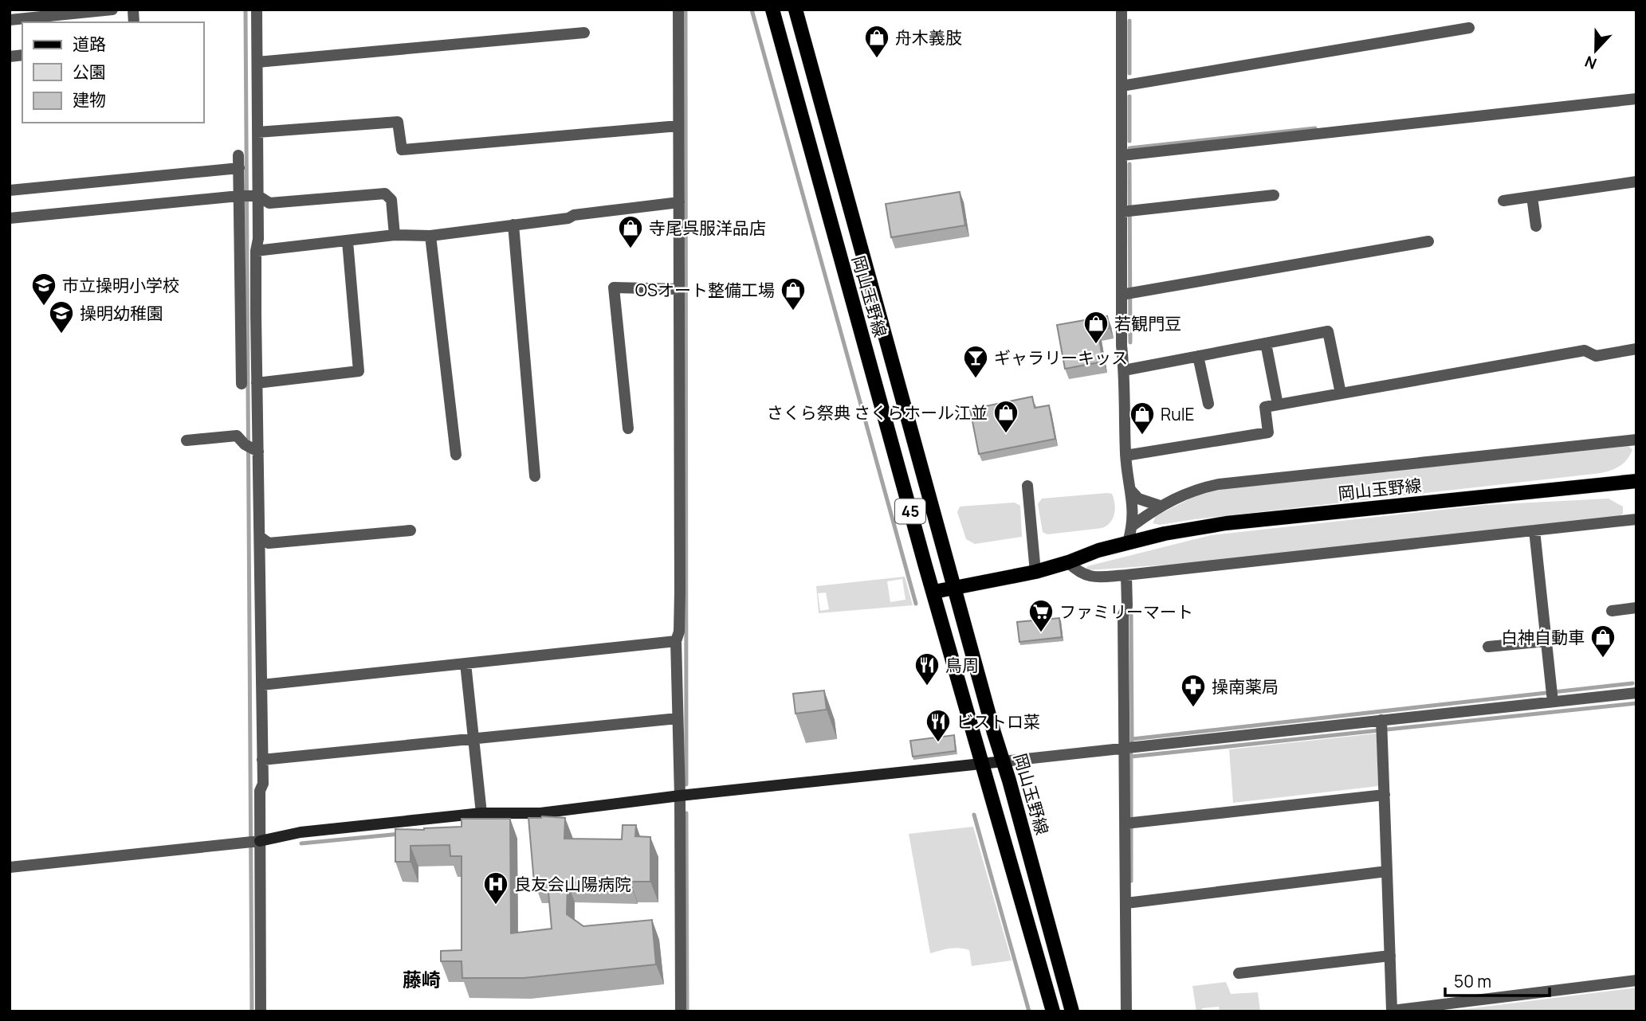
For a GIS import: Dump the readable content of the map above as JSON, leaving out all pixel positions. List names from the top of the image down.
{
  "streets": {
    "main road": ["岡山玉野線", "45"]
  },
  "districts": ["藤崎"],
  "places": {
    "shop": [
      "舟木義肢",
      "寺尾呉服洋品店",
      "OSオート整備工場",
      "若観門豆",
      "さくら祭典 さくらホール江並",
      "RulE",
      "白神自動車"
    ],
    "school or university": ["市立操明小学校", "操明幼稚園"],
    "bar": ["ギャラリーキッス"],
    "supermarket": ["ファミリーマート"],
    "restaurant": ["鳥周", "ビストロ菜"],
    "pharmacy": ["操南薬局"],
    "hospital": ["良友会山陽病院"]
  },
  "legend": ["道路", "公園", "建物"],
  "scale_bar": "50 m",
  "north": "bottom"
}
